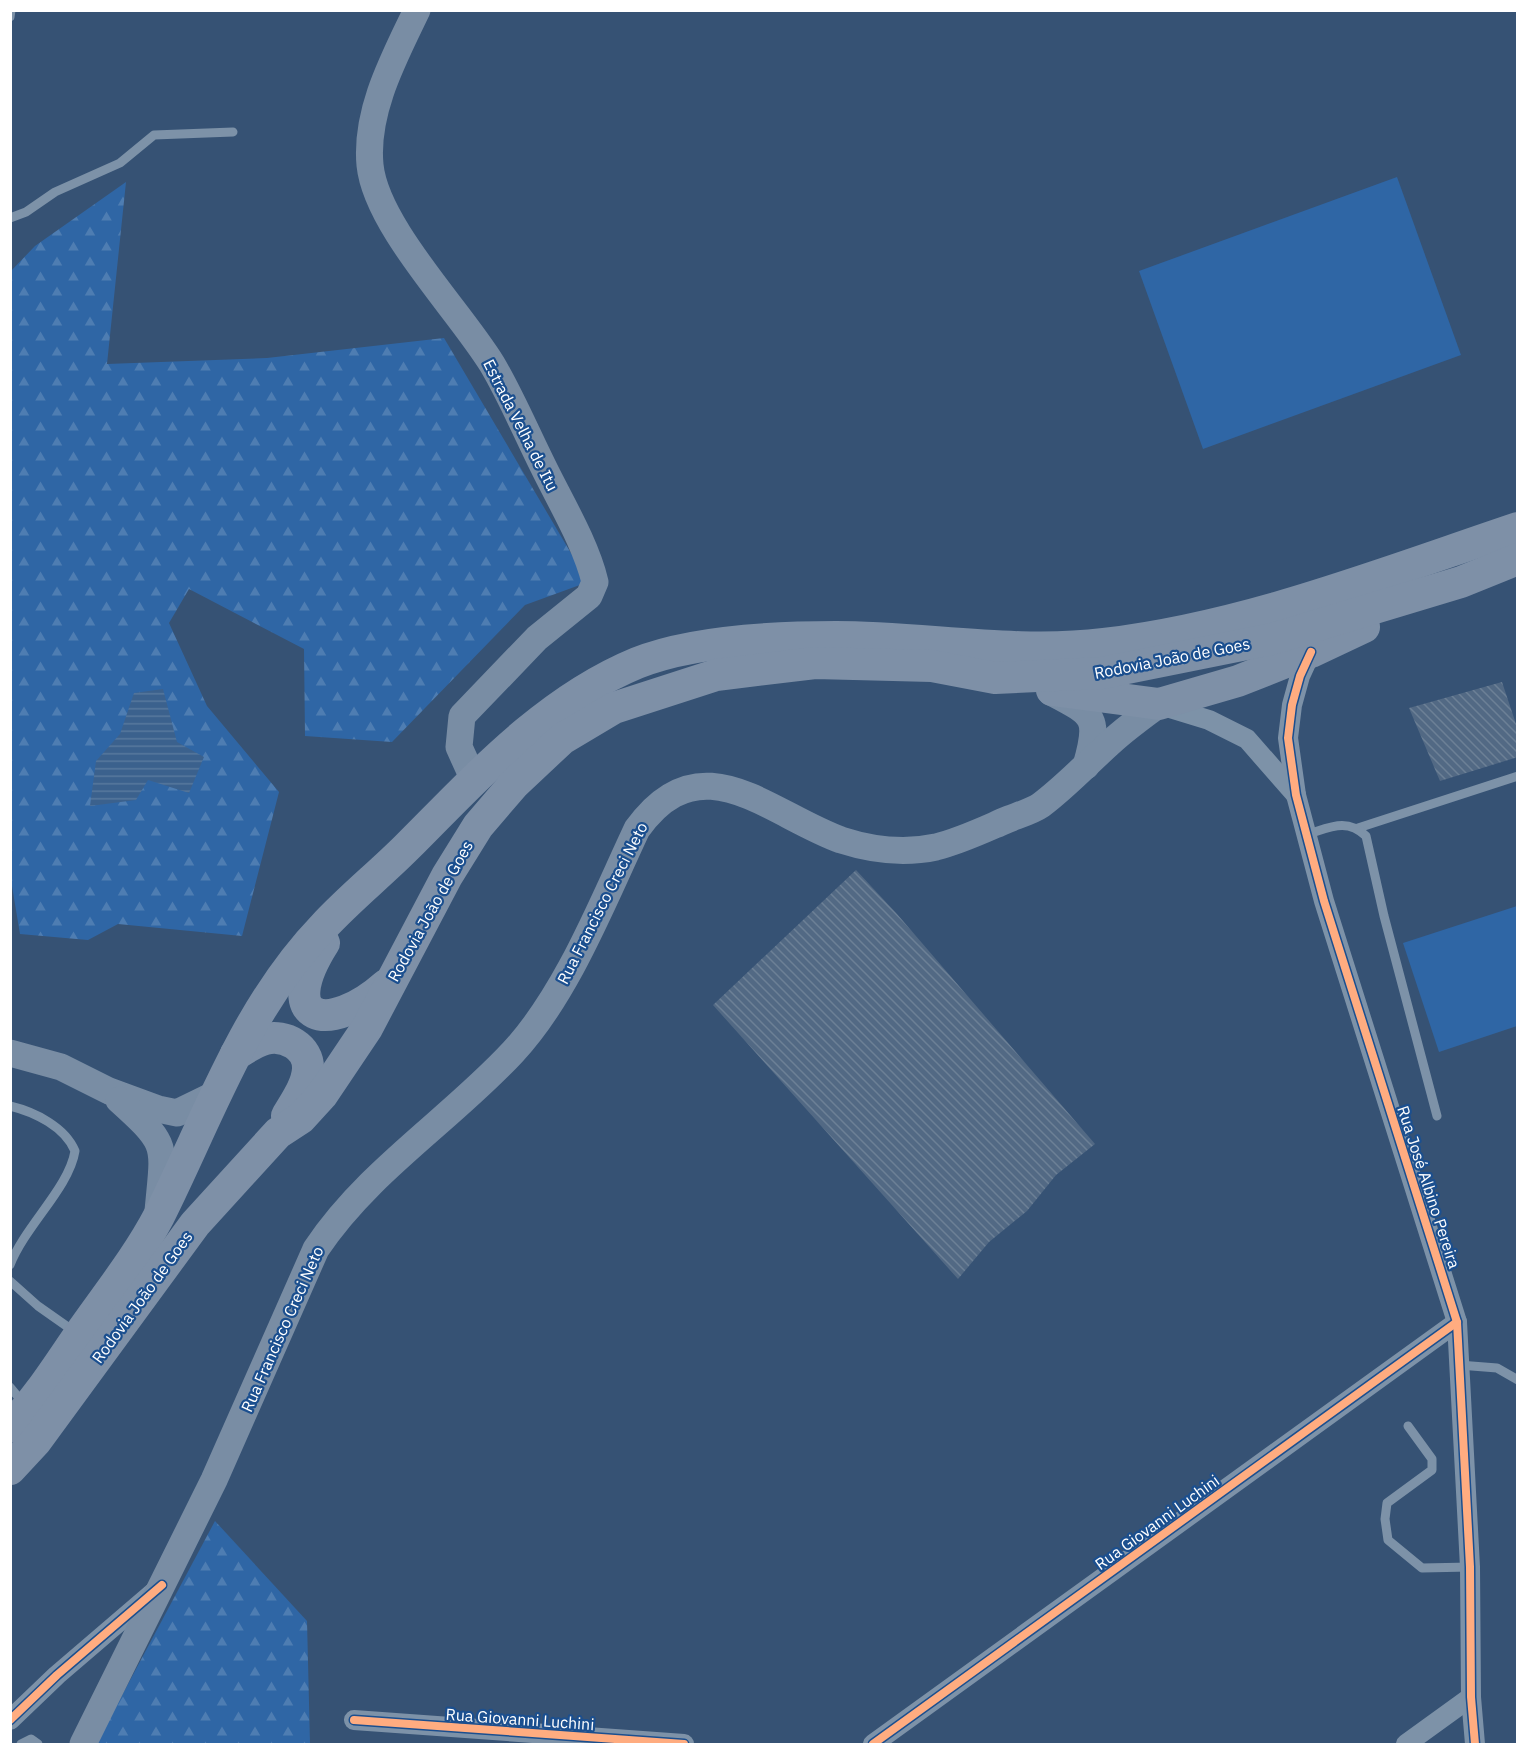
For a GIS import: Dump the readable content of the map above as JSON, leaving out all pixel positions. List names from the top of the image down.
{
  "streets": {
    "highway": ["Rodovia João de Goes"],
    "main road": ["Estrada Velha de Itu", "Rua Francisco Creci Neto"],
    "street": ["Rua José Albino Pereira", "Rua Giovanni Luchini"]
  },
  "crossings": [
    ["Estrada Velha de Itu", "Rodovia João de Goes"],
    ["Rua Francisco Creci Neto", "Rua José Albino Pereira"],
    ["Rua José Albino Pereira", "Rua Giovanni Luchini"]
  ]
}
